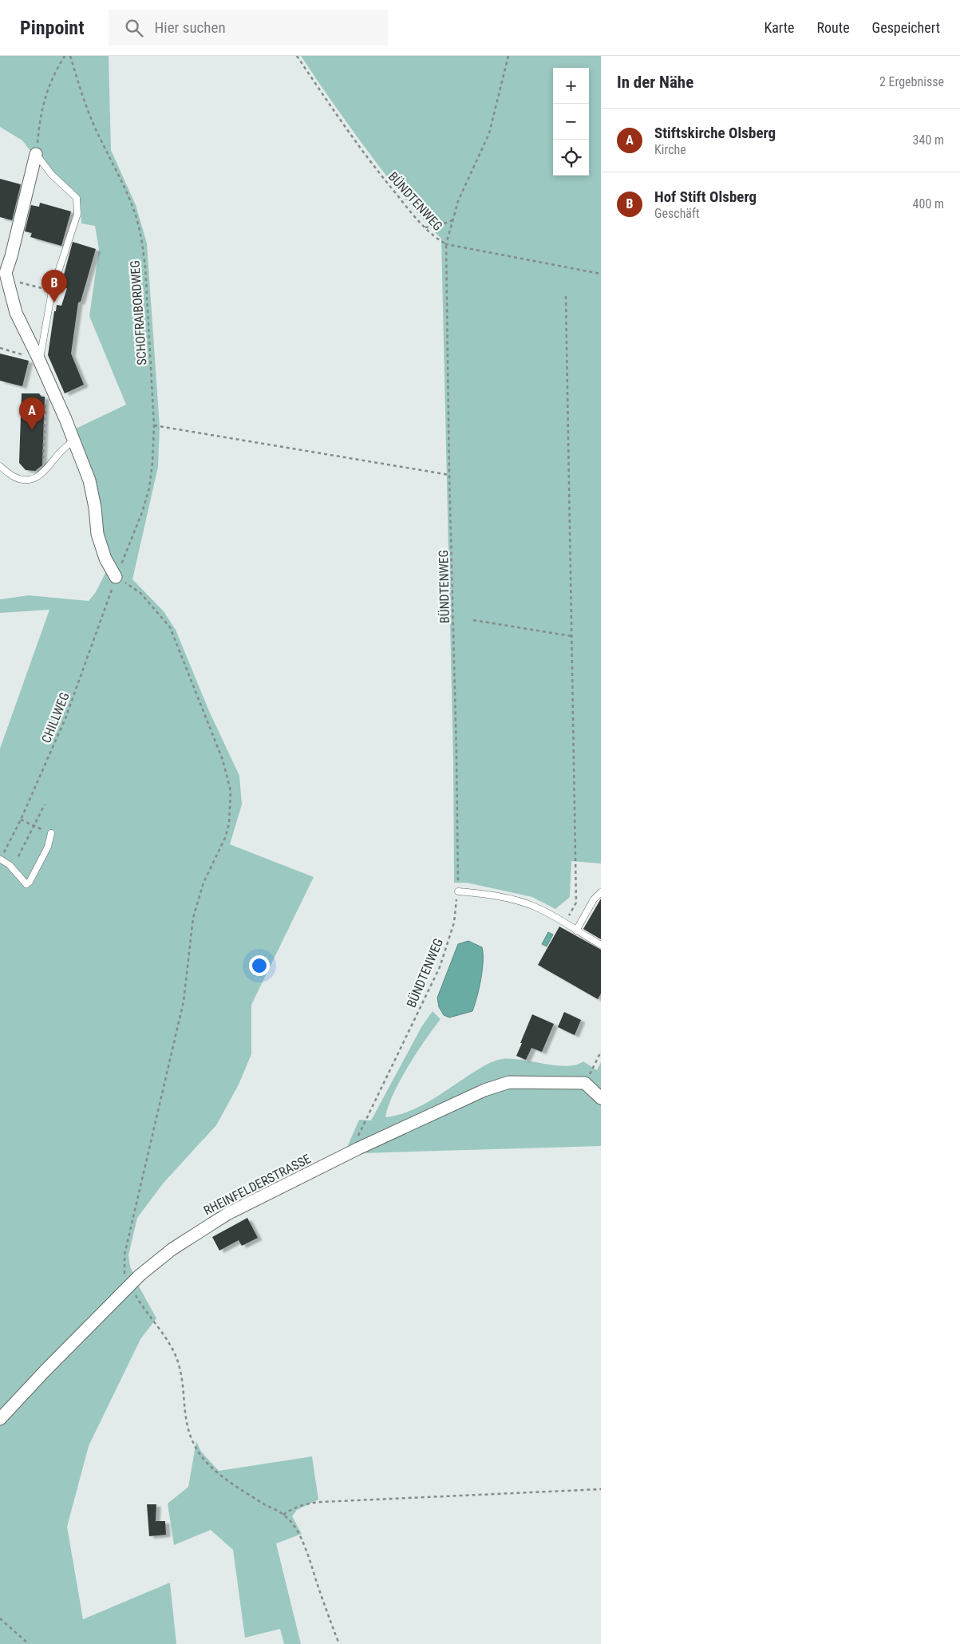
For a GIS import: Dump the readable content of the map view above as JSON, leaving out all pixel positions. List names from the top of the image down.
{
  "streets": {
    "street": ["RHEINFELDERSTRASSE"],
    "path": ["BÜNDTENWEG", "SCHOFRAIBORDWEG", "CHILLWEG"]
  },
  "crossings": [
    ["BÜNDTENWEG", "RHEINFELDERSTRASSE"],
    ["SCHOFRAIBORDWEG", "CHILLWEG"]
  ],
  "page": {
    "header": "Pinpoint",
    "search": "Hier suchen",
    "nav": ["Karte", "Route", "Gespeichert"],
    "heading": ["In der Nähe", "2 Ergebnisse"],
    "map_buttons": ["+", "−"],
    "list": [
      {
        "mark": "A",
        "name": "Stiftskirche Olsberg",
        "note": "Kirche",
        "value": "340 m"
      },
      {
        "mark": "B",
        "name": "Hof Stift Olsberg",
        "note": "Geschäft",
        "value": "400 m"
      }
    ],
    "pins": ["B", "A"]
  }
}
